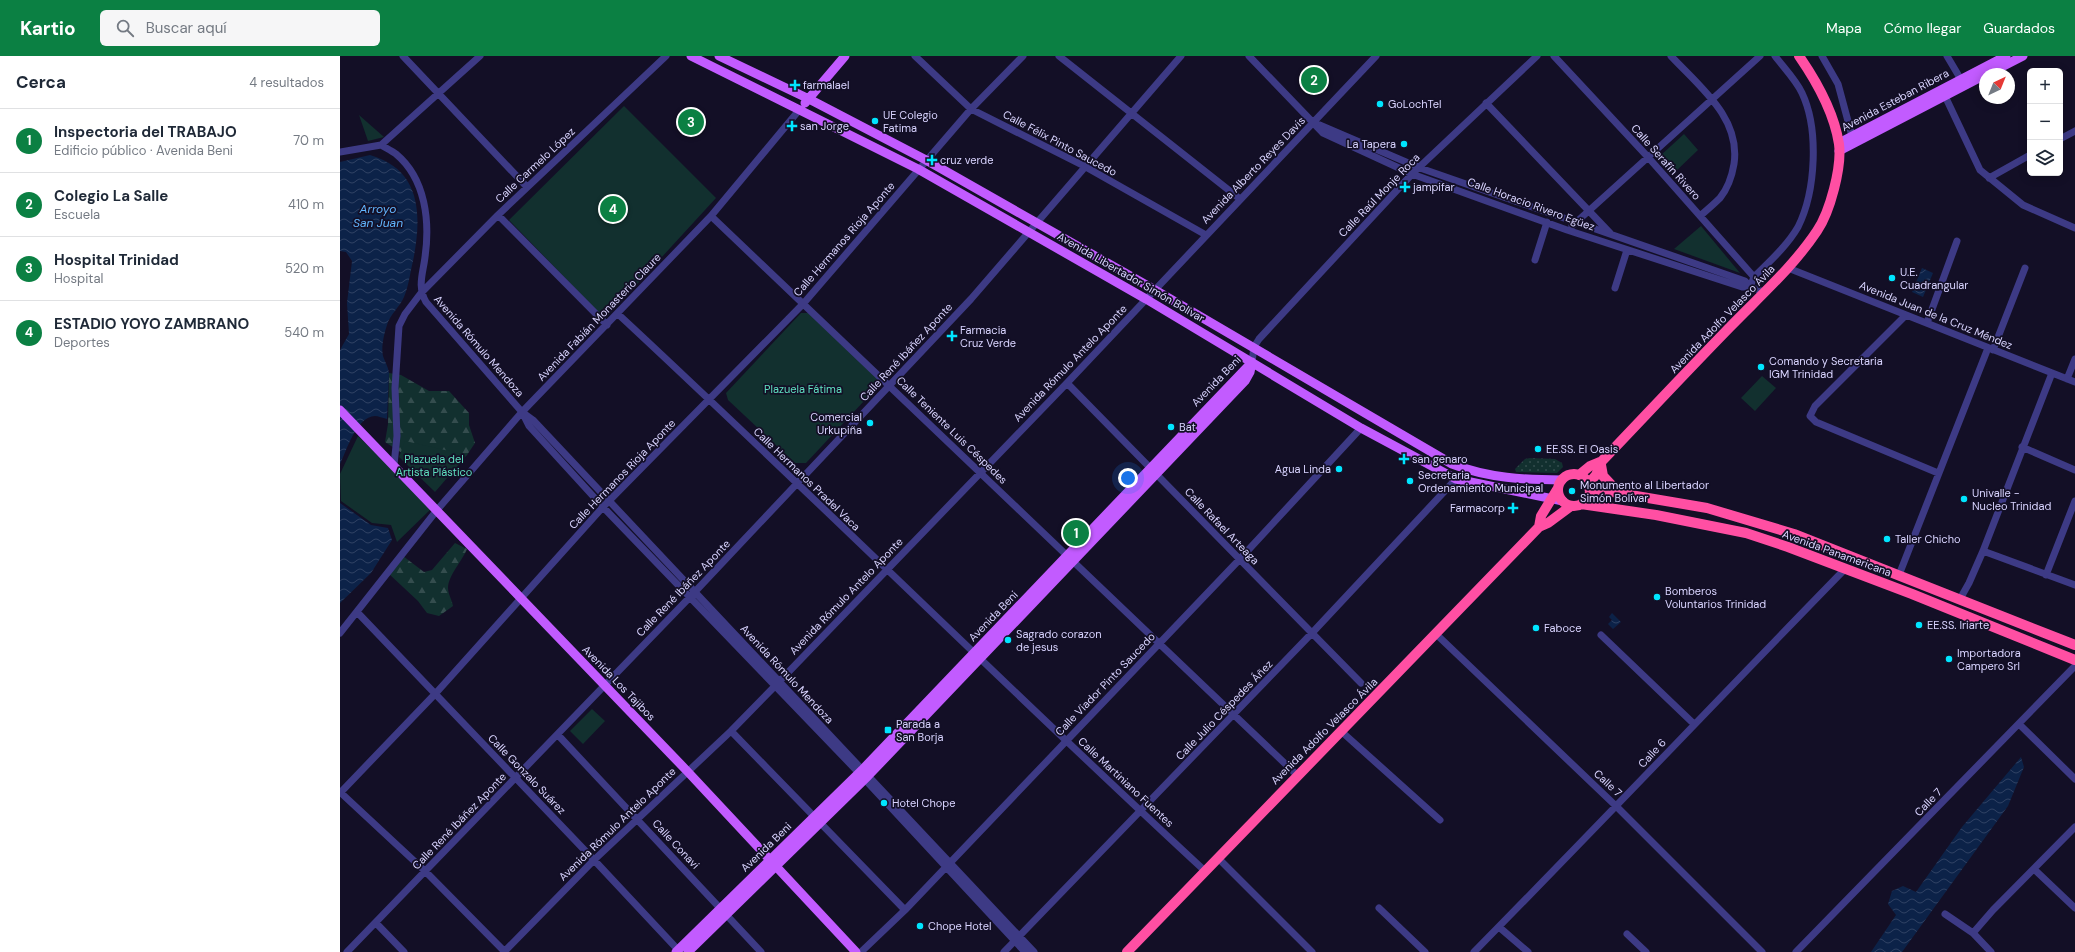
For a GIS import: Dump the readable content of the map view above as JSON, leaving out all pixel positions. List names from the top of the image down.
{
  "streets": {
    "highway": ["Avenida Adolfo Velasco Ávila", "Avenida Panamericana"],
    "main road": [
      "Avenida Esteban Ribera",
      "Avenida Libertador Simón Bolívar",
      "Avenida Beni",
      "Avenida Los Tajibos"
    ],
    "street": [
      "Calle Félix Pinto Saucedo",
      "Calle Serafín Rivero",
      "Calle Carmelo López",
      "Avenida Alberto Reyes Davis",
      "Calle Raúl Monje Roca",
      "Calle Horacio Rivero Egüez",
      "Calle Hermanos Rioja Aponte",
      "Avenida Juan de la Cruz Méndez",
      "Avenida Fabián Monasterio Claure",
      "Avenida Rómulo Mendoza",
      "Calle René Ibáñez Aponte",
      "Avenida Rómulo Antelo Aponte",
      "Calle Teniente Luis Céspedes",
      "Calle Hermanos Pradel Vaca",
      "Calle Rafael Arteaga",
      "Calle Viador Pinto Saucedo",
      "Calle Julio Céspedes Áñez",
      "Calle 6",
      "Calle Gonzalo Suárez",
      "Calle Martiniano Fuentes",
      "Calle 7",
      "Calle Conavi"
    ]
  },
  "crossings": [
    ["Avenida Esteban Ribera", "Avenida Adolfo Velasco Ávila"],
    ["Calle Félix Pinto Saucedo", "Avenida Alberto Reyes Davis"],
    ["Calle Félix Pinto Saucedo", "Calle Hermanos Rioja Aponte"],
    ["Calle Félix Pinto Saucedo", "Calle René Ibáñez Aponte"],
    ["Calle Carmelo López", "Avenida Rómulo Mendoza"],
    ["Calle Carmelo López", "Avenida Los Tajibos"],
    ["Avenida Alberto Reyes Davis", "Calle Horacio Rivero Egüez"],
    ["Avenida Alberto Reyes Davis", "Avenida Libertador Simón Bolívar"],
    ["Avenida Alberto Reyes Davis", "Avenida Rómulo Antelo Aponte"],
    ["Calle Raúl Monje Roca", "Calle Horacio Rivero Egüez"],
    ["Calle Raúl Monje Roca", "Avenida Libertador Simón Bolívar"],
    ["Calle Horacio Rivero Egüez", "Avenida Adolfo Velasco Ávila"],
    ["Calle Hermanos Rioja Aponte", "Avenida Libertador Simón Bolívar"],
    ["Calle Hermanos Rioja Aponte", "Avenida Rómulo Mendoza"],
    ["Calle Hermanos Rioja Aponte", "Calle Teniente Luis Céspedes"],
    ["Calle Hermanos Rioja Aponte", "Calle Hermanos Pradel Vaca"],
    ["Calle Hermanos Rioja Aponte", "Avenida Los Tajibos"],
    ["Calle Hermanos Rioja Aponte", "Calle Gonzalo Suárez"],
    ["Avenida Libertador Simón Bolívar", "Avenida Fabián Monasterio Claure"],
    ["Avenida Libertador Simón Bolívar", "Avenida Adolfo Velasco Ávila"],
    ["Avenida Libertador Simón Bolívar", "Calle René Ibáñez Aponte"],
    ["Avenida Libertador Simón Bolívar", "Avenida Rómulo Antelo Aponte"],
    ["Avenida Libertador Simón Bolívar", "Avenida Beni"],
    ["Avenida Libertador Simón Bolívar", "Avenida Panamericana"],
    ["Avenida Libertador Simón Bolívar", "Calle Viador Pinto Saucedo"],
    ["Avenida Libertador Simón Bolívar", "Calle Julio Céspedes Áñez"],
    ["Avenida Juan de la Cruz Méndez", "Avenida Adolfo Velasco Ávila"],
    ["Avenida Fabián Monasterio Claure", "Avenida Rómulo Mendoza"],
    ["Avenida Fabián Monasterio Claure", "Calle Teniente Luis Céspedes"],
    ["Avenida Fabián Monasterio Claure", "Calle Hermanos Pradel Vaca"],
    ["Avenida Fabián Monasterio Claure", "Avenida Los Tajibos"],
    ["Avenida Fabián Monasterio Claure", "Calle Gonzalo Suárez"],
    ["Avenida Adolfo Velasco Ávila", "Calle Teniente Luis Céspedes"],
    ["Avenida Adolfo Velasco Ávila", "Avenida Panamericana"],
    ["Avenida Adolfo Velasco Ávila", "Calle Martiniano Fuentes"],
    ["Avenida Adolfo Velasco Ávila", "Calle 7"],
    ["Avenida Rómulo Mendoza", "Calle René Ibáñez Aponte"],
    ["Avenida Rómulo Mendoza", "Avenida Rómulo Antelo Aponte"],
    ["Avenida Rómulo Mendoza", "Avenida Beni"],
    ["Avenida Rómulo Mendoza", "Calle Viador Pinto Saucedo"],
    ["Avenida Rómulo Mendoza", "Calle Julio Céspedes Áñez"],
    ["Calle René Ibáñez Aponte", "Calle Teniente Luis Céspedes"],
    ["Calle René Ibáñez Aponte", "Calle Hermanos Pradel Vaca"],
    ["Calle René Ibáñez Aponte", "Avenida Los Tajibos"],
    ["Calle René Ibáñez Aponte", "Calle Gonzalo Suárez"],
    ["Calle René Ibáñez Aponte", "Calle Conavi"],
    ["Avenida Rómulo Antelo Aponte", "Calle Teniente Luis Céspedes"],
    ["Avenida Rómulo Antelo Aponte", "Calle Hermanos Pradel Vaca"],
    ["Avenida Rómulo Antelo Aponte", "Calle Rafael Arteaga"],
    ["Avenida Rómulo Antelo Aponte", "Avenida Los Tajibos"],
    ["Avenida Rómulo Antelo Aponte", "Calle Gonzalo Suárez"],
    ["Avenida Rómulo Antelo Aponte", "Calle Conavi"],
    ["Avenida Beni", "Calle Teniente Luis Céspedes"],
    ["Avenida Beni", "Calle Hermanos Pradel Vaca"],
    ["Avenida Beni", "Calle Rafael Arteaga"],
    ["Avenida Beni", "Avenida Los Tajibos"],
    ["Avenida Beni", "Calle Gonzalo Suárez"],
    ["Avenida Beni", "Calle Martiniano Fuentes"],
    ["Avenida Beni", "Calle Conavi"],
    ["Calle Teniente Luis Céspedes", "Calle Viador Pinto Saucedo"],
    ["Calle Teniente Luis Céspedes", "Calle Julio Céspedes Áñez"],
    ["Calle Hermanos Pradel Vaca", "Calle Martiniano Fuentes"],
    ["Calle Rafael Arteaga", "Calle Viador Pinto Saucedo"],
    ["Calle Rafael Arteaga", "Calle Julio Céspedes Áñez"],
    ["Avenida Panamericana", "Calle 6"],
    ["Calle Viador Pinto Saucedo", "Calle Martiniano Fuentes"],
    ["Calle Julio Céspedes Áñez", "Calle Martiniano Fuentes"],
    ["Calle 6", "Calle 7"]
  ],
  "water": ["Arroyo San Juan"],
  "parks": ["Plazuela Fátima", "Plazuela del Artista Plástico"],
  "places": {
    "health": [
      "farmalael",
      "san Jorge",
      "cruz verde",
      "jampifar",
      "Farmacia Cruz Verde",
      "san genaro",
      "Farmacorp"
    ],
    "other": [
      "GoLochTel",
      "UE Colegio Fatima",
      "La Tapera",
      "U.E. Cuadrangular",
      "Comando y Secretaria IGM Trinidad",
      "Comercial Urkupiña",
      "Bat",
      "EE.SS. El Oasis",
      "Agua Linda",
      "Secretaria Ordenamiento Municipal",
      "Monumento al Libertador Simón Bolívar",
      "Univalle - Nucleo Trinidad",
      "Taller Chicho",
      "Bomberos Voluntarios Trinidad",
      "EE.SS. Iriarte",
      "Faboce",
      "Sagrado corazon de jesus",
      "Importadora Campero Srl",
      "Hotel Chope",
      "Chope Hotel"
    ],
    "transit": ["Parada a San Borja"]
  },
  "north": "top right",
  "page": {
    "header": "Kartio",
    "search": "Buscar aquí",
    "nav": ["Mapa", "Cómo llegar", "Guardados"],
    "heading": ["Cerca", "4 resultados"],
    "pins": [
      "2",
      "3",
      "4",
      "1"
    ],
    "map_buttons": ["+", "−"],
    "list": [
      {
        "mark": "1",
        "name": "Inspectoria del TRABAJO",
        "note": "Edificio público · Avenida Beni",
        "value": "70 m"
      },
      {
        "mark": "2",
        "name": "Colegio La Salle",
        "note": "Escuela",
        "value": "410 m"
      },
      {
        "mark": "3",
        "name": "Hospital Trinidad",
        "note": "Hospital",
        "value": "520 m"
      },
      {
        "mark": "4",
        "name": "ESTADIO YOYO ZAMBRANO",
        "note": "Deportes",
        "value": "540 m"
      }
    ]
  }
}
